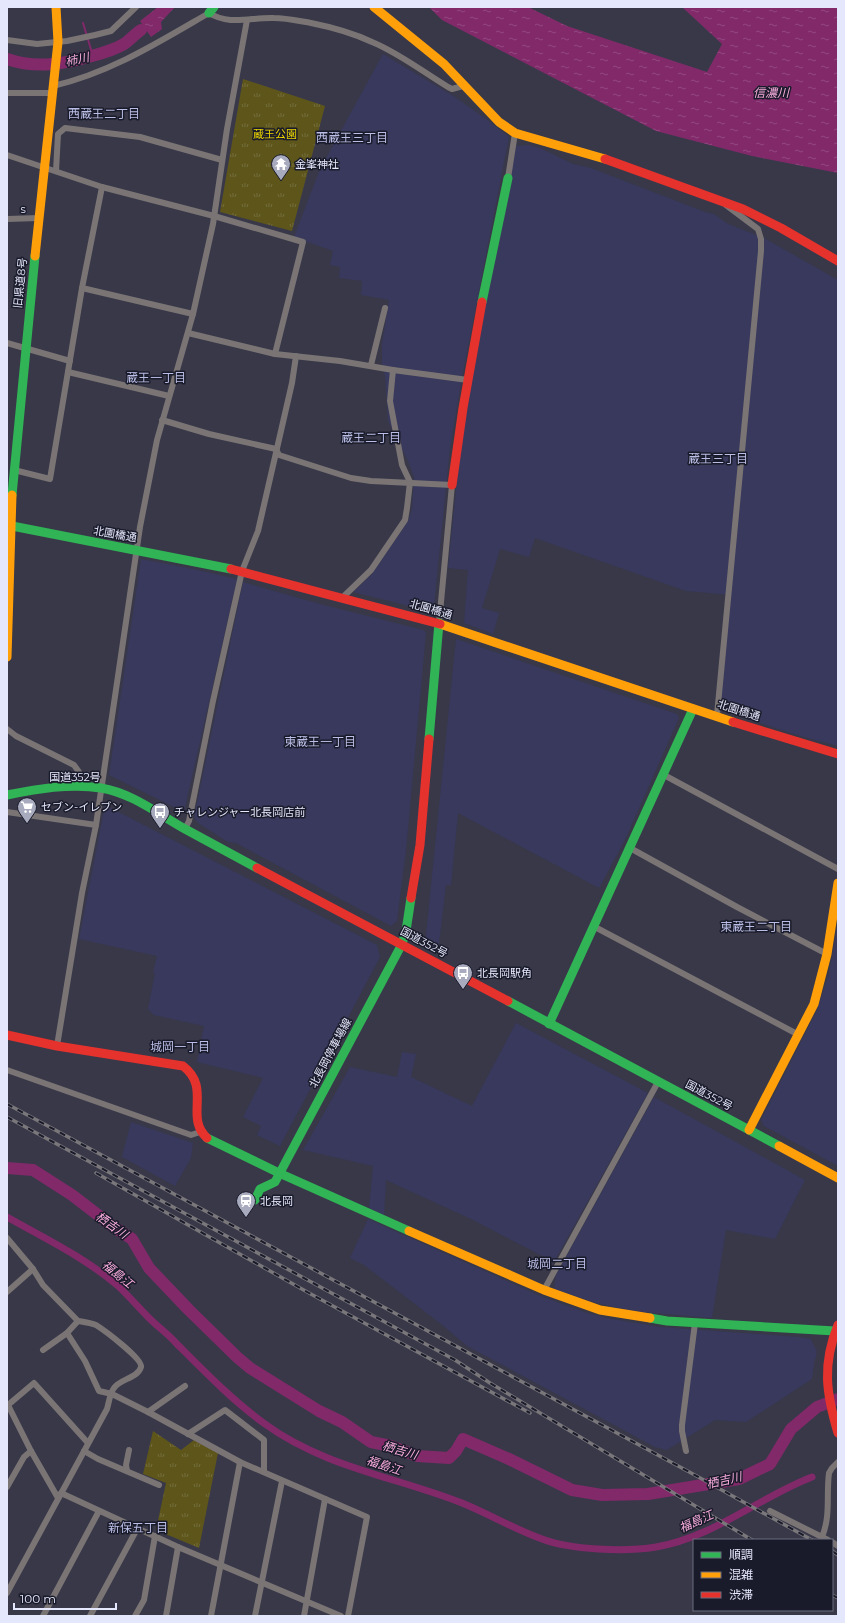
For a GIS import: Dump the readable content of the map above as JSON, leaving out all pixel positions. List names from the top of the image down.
{
  "streets": {
    "main road": [
      "旧県道8号",
      "北園橋通",
      "国道352号",
      "北長岡停車場線"
    ],
    "street": ["s"]
  },
  "crossings": [
    ["s", "旧県道8号"],
    ["旧県道8号", "北園橋通"],
    ["北園橋通", "北長岡停車場線"],
    ["国道352号", "北長岡停車場線"]
  ],
  "districts": [
    "西蔵王二丁目",
    "西蔵王三丁目",
    "蔵王一丁目",
    "蔵王二丁目",
    "蔵王三丁目",
    "東蔵王一丁目",
    "東蔵王二丁目",
    "城岡一丁目",
    "城岡二丁目",
    "新保五丁目"
  ],
  "water": [
    "柿川",
    "信濃川",
    "栖吉川",
    "福島江"
  ],
  "parks": ["蔵王公園"],
  "places": {
    "temple": ["金峯神社"],
    "supermarket": ["セブン-イレブン"],
    "bus stop": ["チャレンジャー北長岡店前", "北長岡駅角"],
    "station": ["北長岡"]
  },
  "legend": ["順調", "混雑", "渋滞"],
  "scale_bar": "100 m"
}
